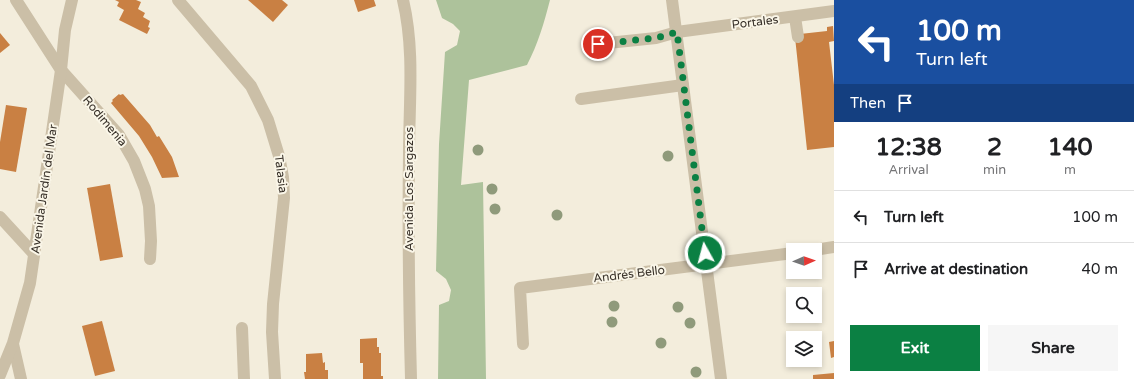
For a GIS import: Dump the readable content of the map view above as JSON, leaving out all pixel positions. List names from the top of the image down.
{
  "streets": {
    "street": [
      "Portales",
      "Rodimenia",
      "Talasia",
      "Avenida Jardín del Mar",
      "Avenida Los Sargazos",
      "Andrés Bello"
    ]
  },
  "crossings": [
    ["Rodimenia", "Avenida Jardín del Mar"]
  ],
  "north": "right",
  "page": {
    "turn": ["100 m", "Turn left"],
    "then": "Then",
    "eta": [
      "12:38",
      "Arrival",
      "2",
      "min",
      "140",
      "m"
    ],
    "list": [
      {
        "name": "Turn left",
        "value": "100 m"
      },
      {
        "name": "Arrive at destination",
        "value": "40 m"
      }
    ],
    "buttons": ["Exit", "Share"]
  }
}
